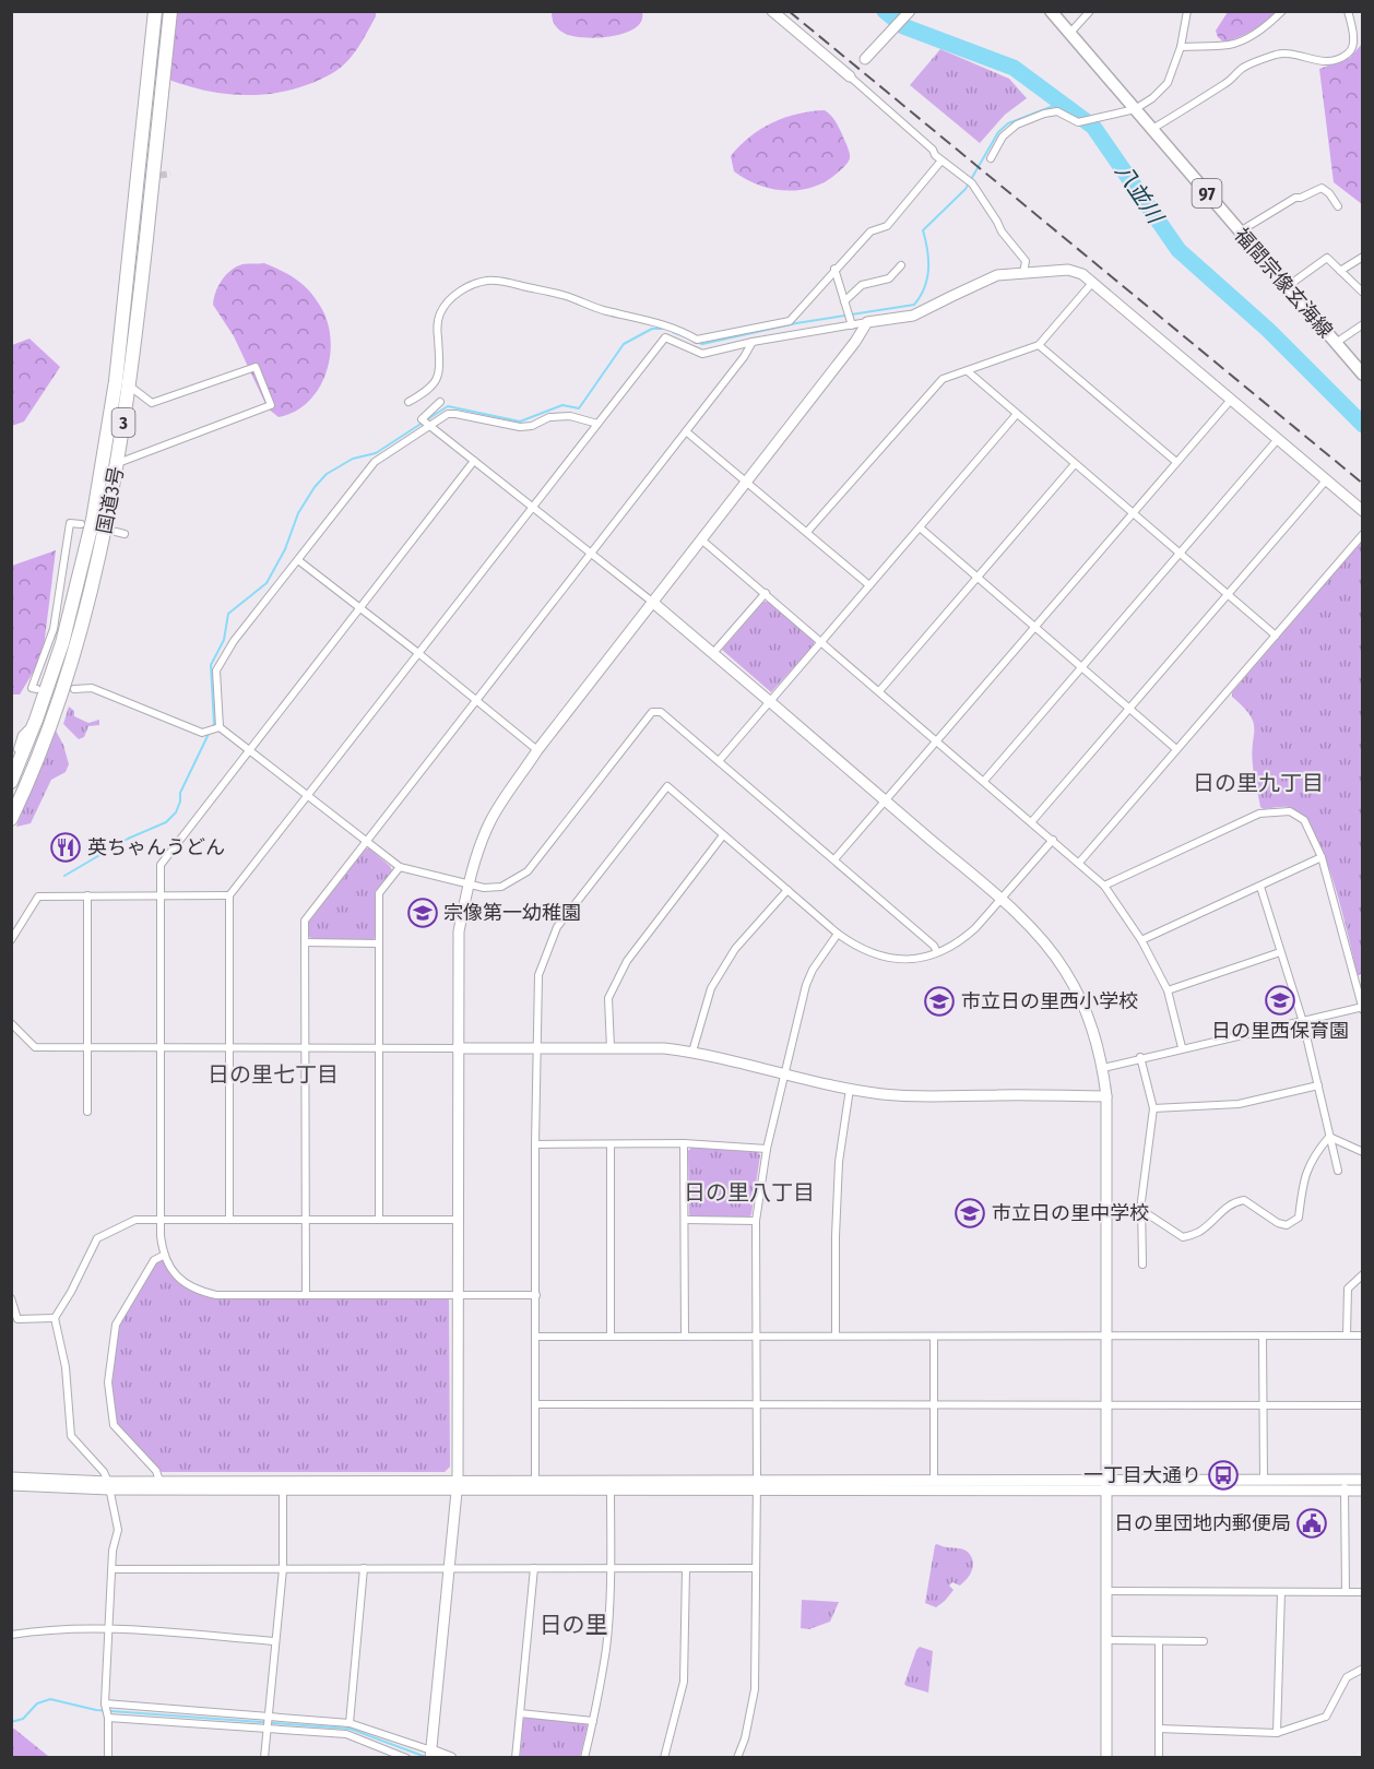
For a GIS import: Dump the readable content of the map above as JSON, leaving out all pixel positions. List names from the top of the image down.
{
  "streets": {
    "highway": ["3", "国道3号"],
    "main road": ["97", "福間宗像玄海線"]
  },
  "districts": [
    "日の里九丁目",
    "日の里七丁目",
    "日の里八丁目",
    "日の里"
  ],
  "water": ["八並川"],
  "places": {
    "restaurant": ["英ちゃんうどん"],
    "school or university": [
      "宗像第一幼稚園",
      "日の里西保育園",
      "市立日の里西小学校",
      "市立日の里中学校"
    ],
    "bus stop": ["一丁目大通り"],
    "public building": ["日の里団地内郵便局"]
  }
}
